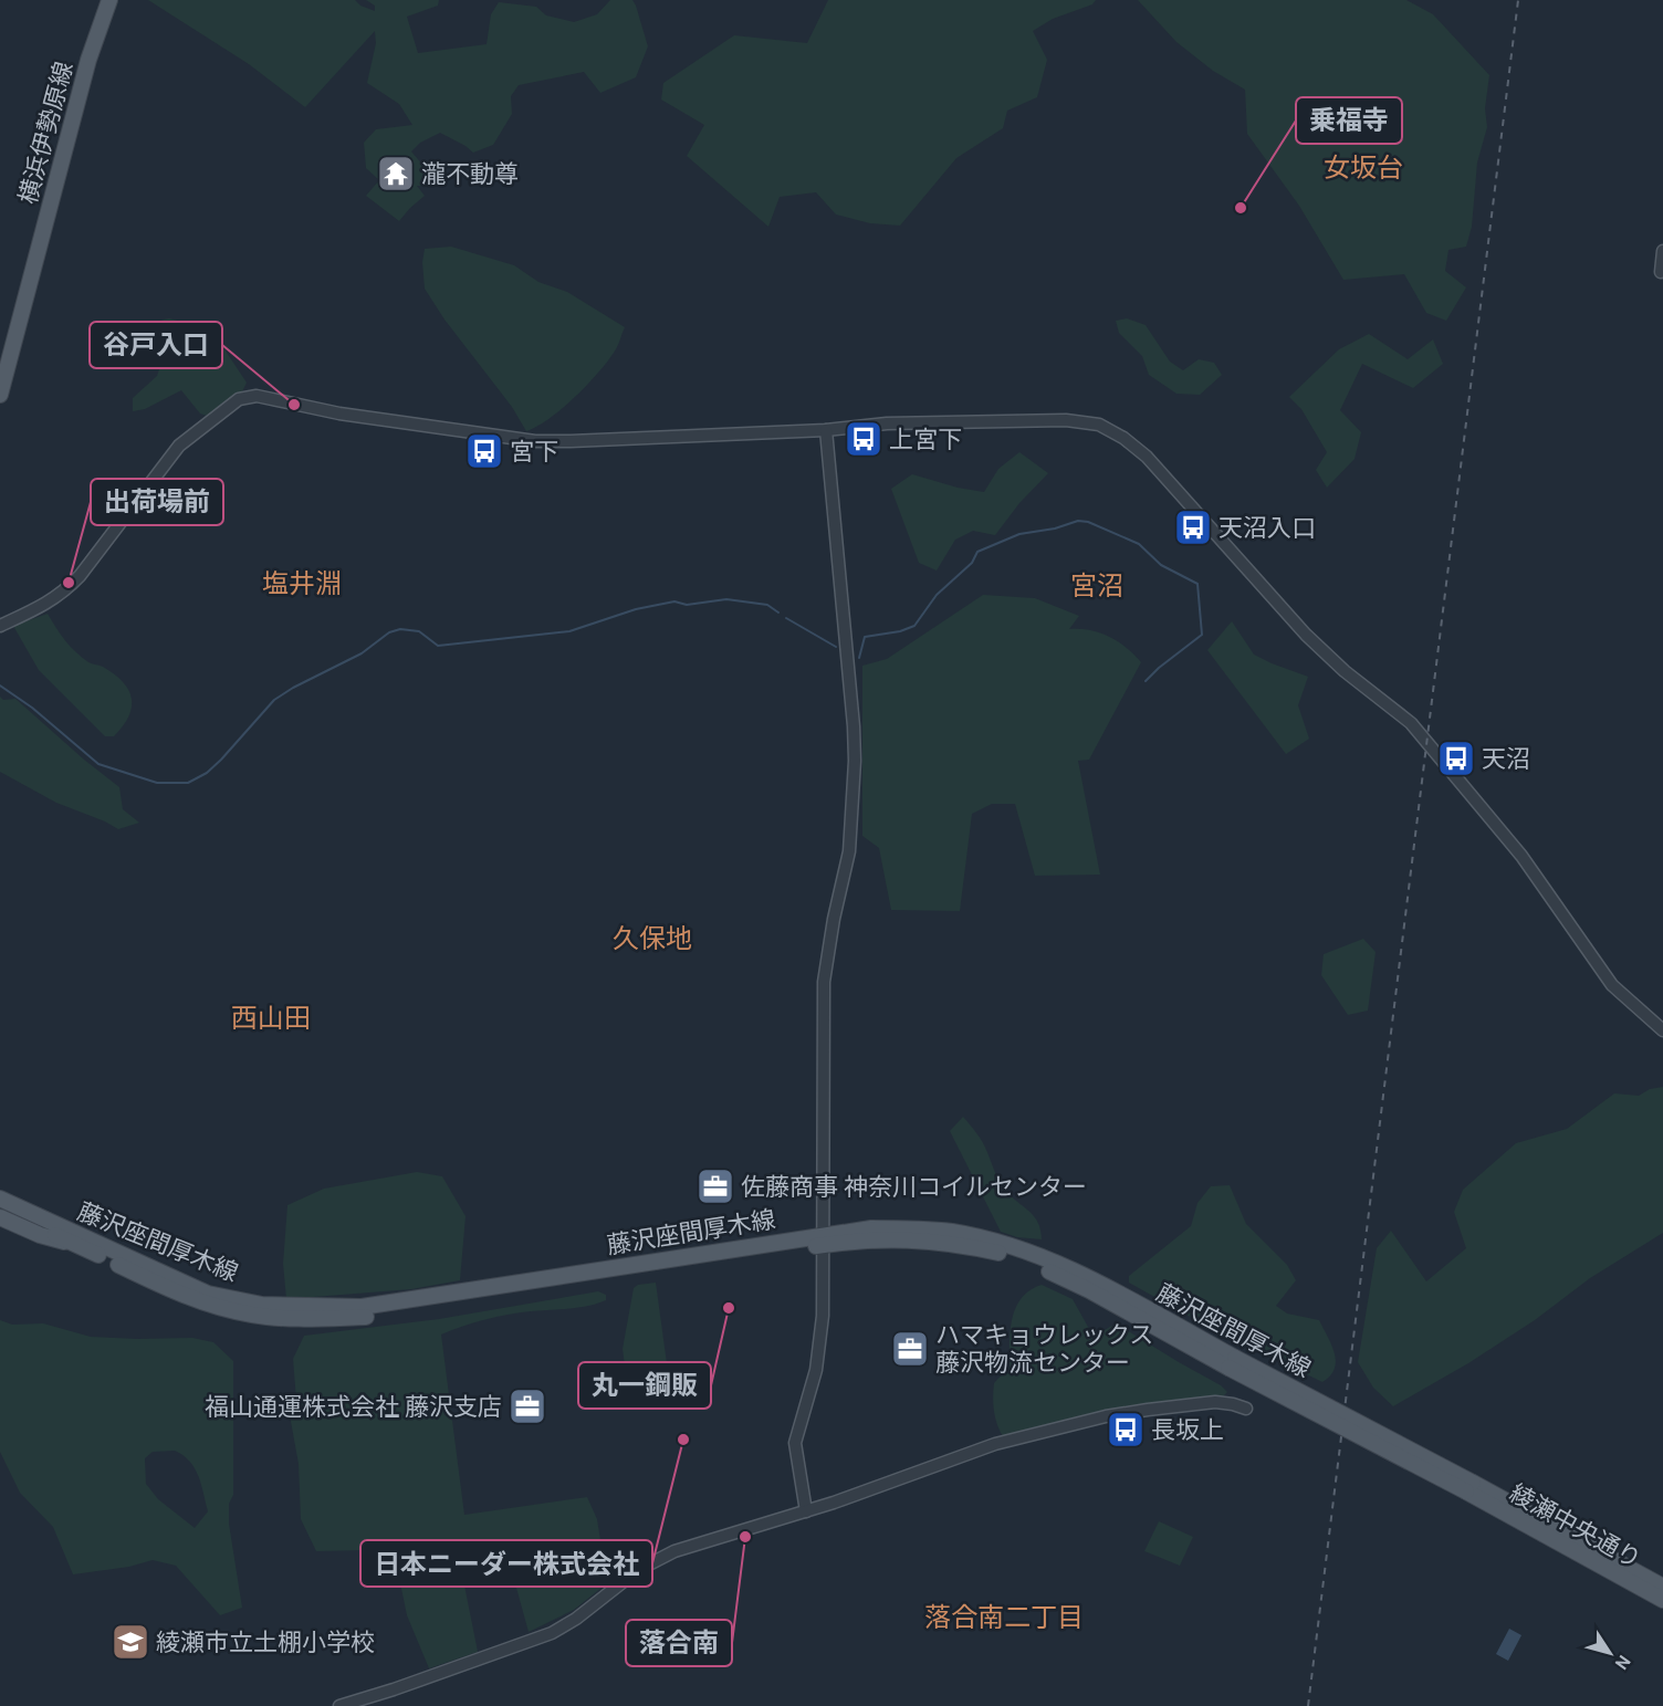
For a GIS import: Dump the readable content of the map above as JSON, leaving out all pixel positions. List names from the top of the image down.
{
  "streets": {
    "main road": ["横浜伊勢原線", "藤沢座間厚木線", "綾瀬中央通り"]
  },
  "crossings": [
    ["藤沢座間厚木線", "綾瀬中央通り"]
  ],
  "districts": [
    "女坂台",
    "塩井淵",
    "宮沼",
    "久保地",
    "西山田",
    "落合南二丁目"
  ],
  "places": {
    "temple": ["瀧不動尊"],
    "other": [
      "乗福寺",
      "谷戸入口",
      "出荷場前",
      "丸一鋼販",
      "日本ニーダー株式会社",
      "落合南"
    ],
    "bus stop": [
      "上宮下",
      "宮下",
      "天沼入口",
      "天沼",
      "長坂上"
    ],
    "office": ["佐藤商事 神奈川コイルセンター", "ハマキョウレックス 藤沢物流センター", "福山通運株式会社 藤沢支店"],
    "school or university": ["綾瀬市立土棚小学校"]
  },
  "north": "bottom right"
}
